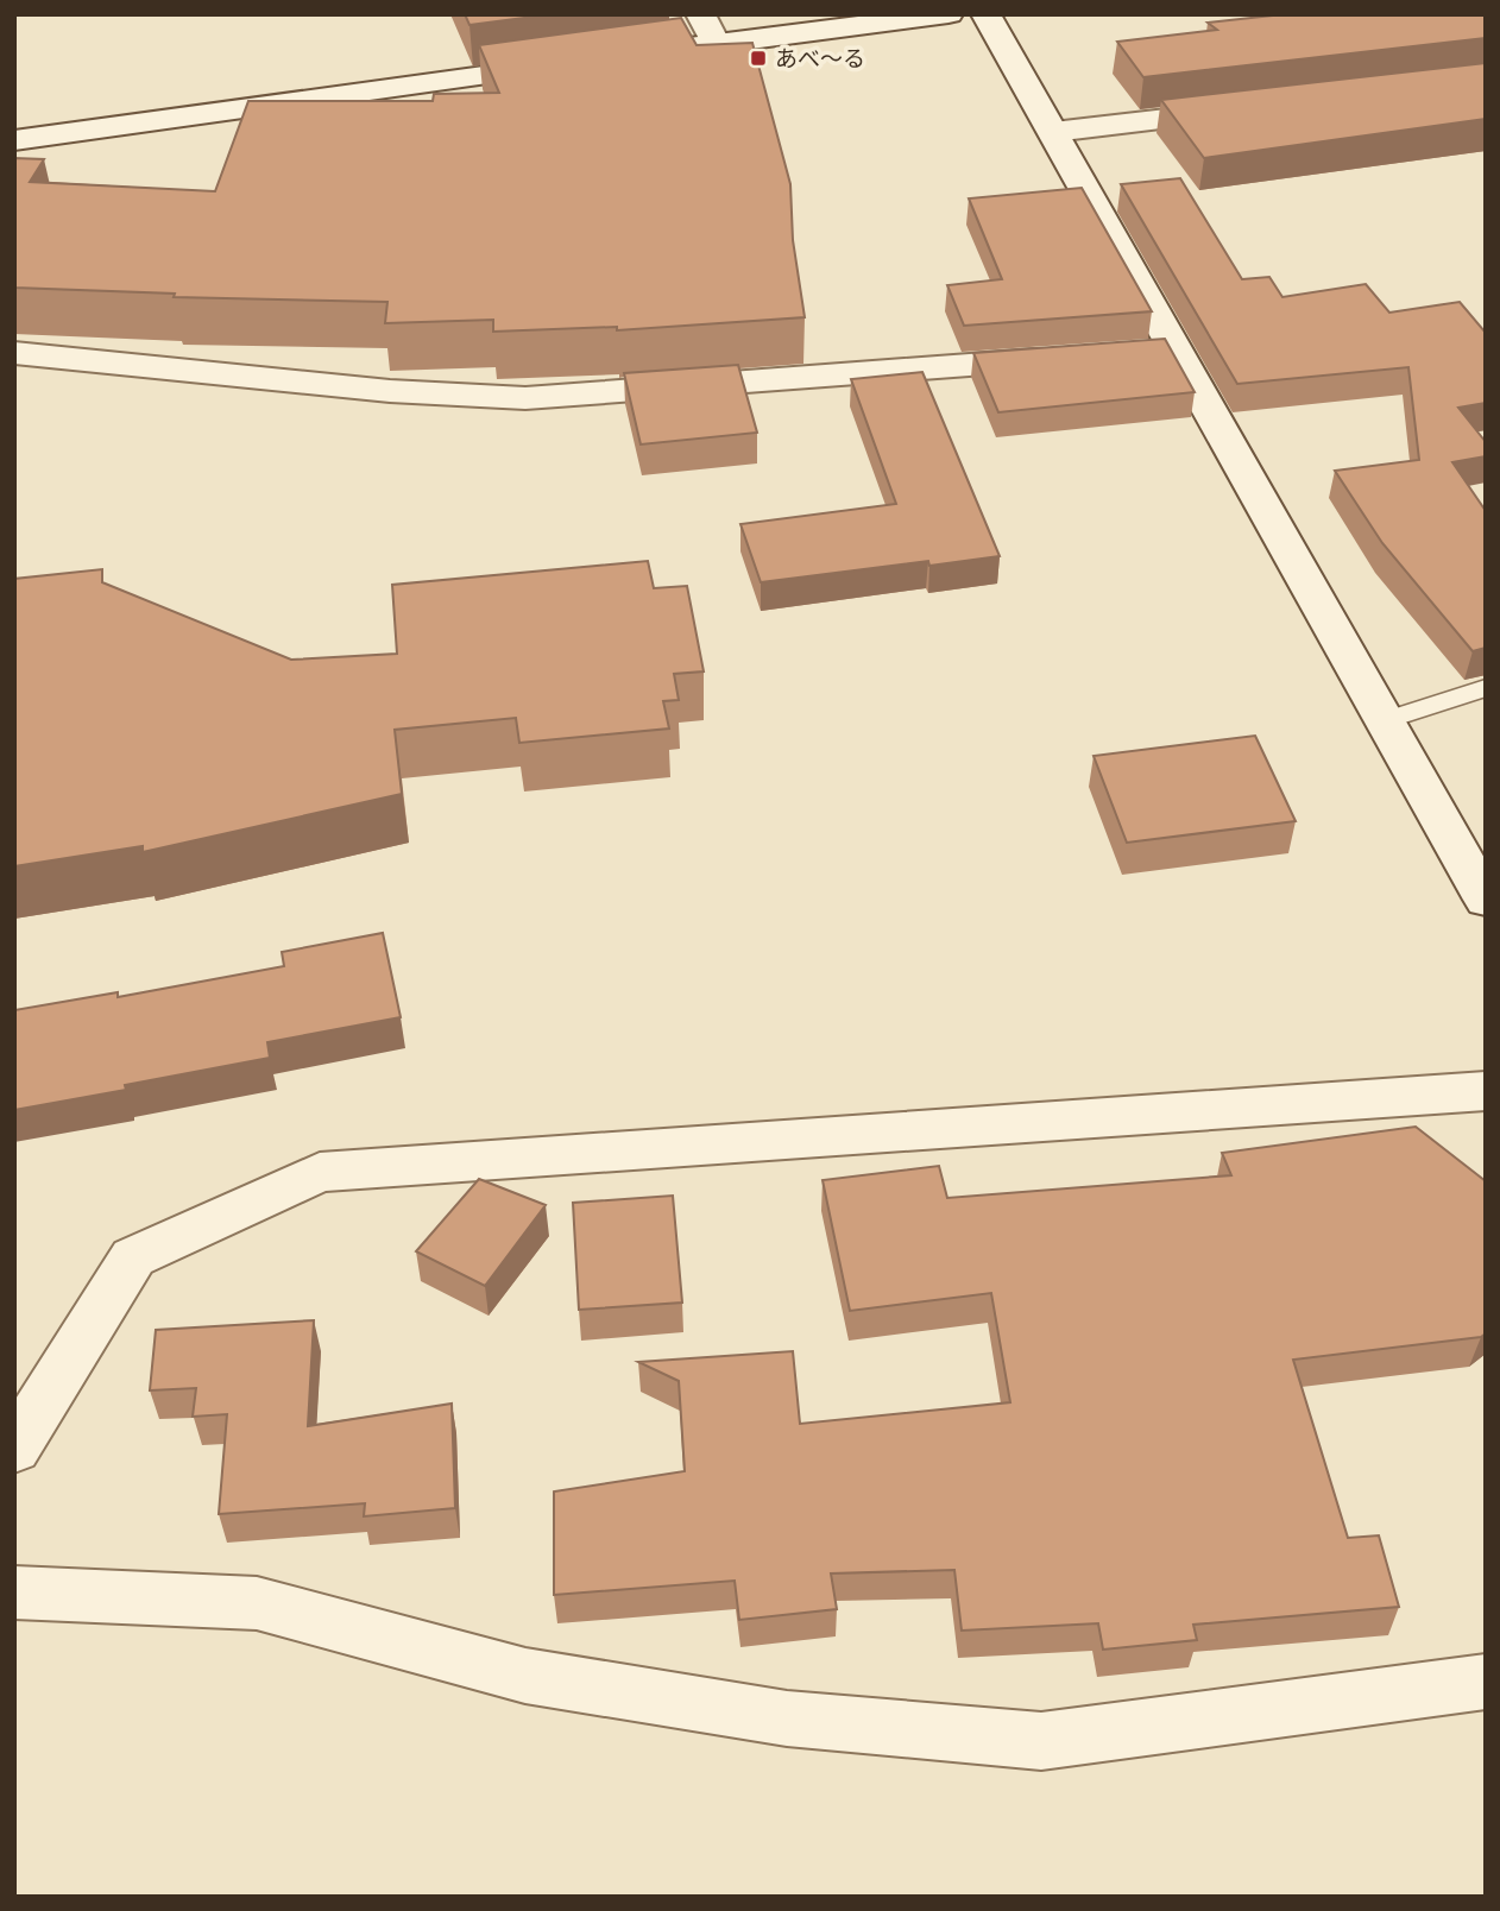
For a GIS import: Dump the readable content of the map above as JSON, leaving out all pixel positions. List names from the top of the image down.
{
  "places": {
    "transit": ["あべ〜る"]
  }
}
